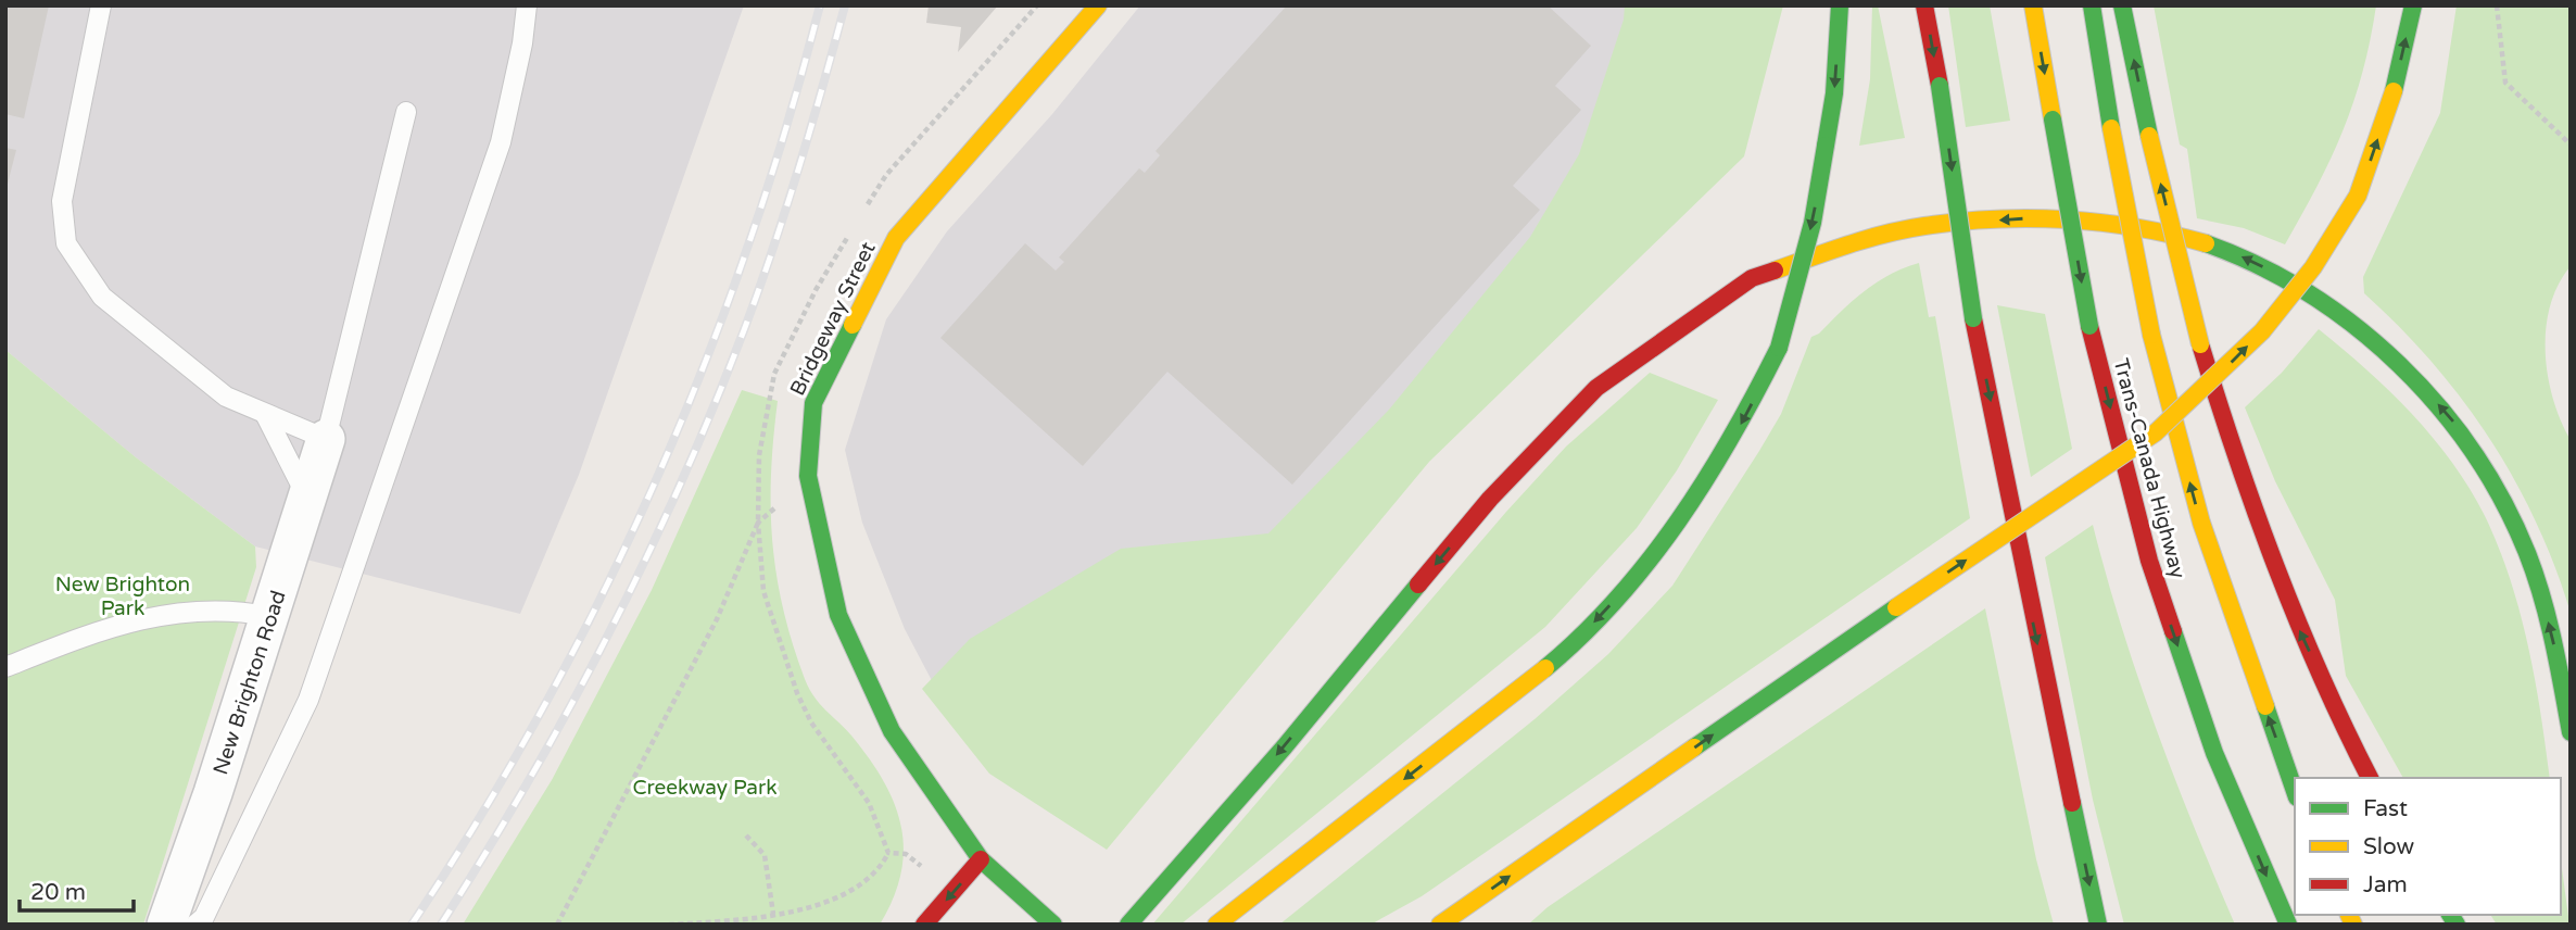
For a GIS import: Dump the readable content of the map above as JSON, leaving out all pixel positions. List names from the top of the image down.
{
  "streets": {
    "main road": ["Bridgeway Street", "Trans-Canada Highway"],
    "street": ["New Brighton Road"]
  },
  "parks": ["New Brighton Park", "Creekway Park"],
  "legend": ["Fast", "Slow", "Jam"],
  "scale_bar": "20 m"
}
